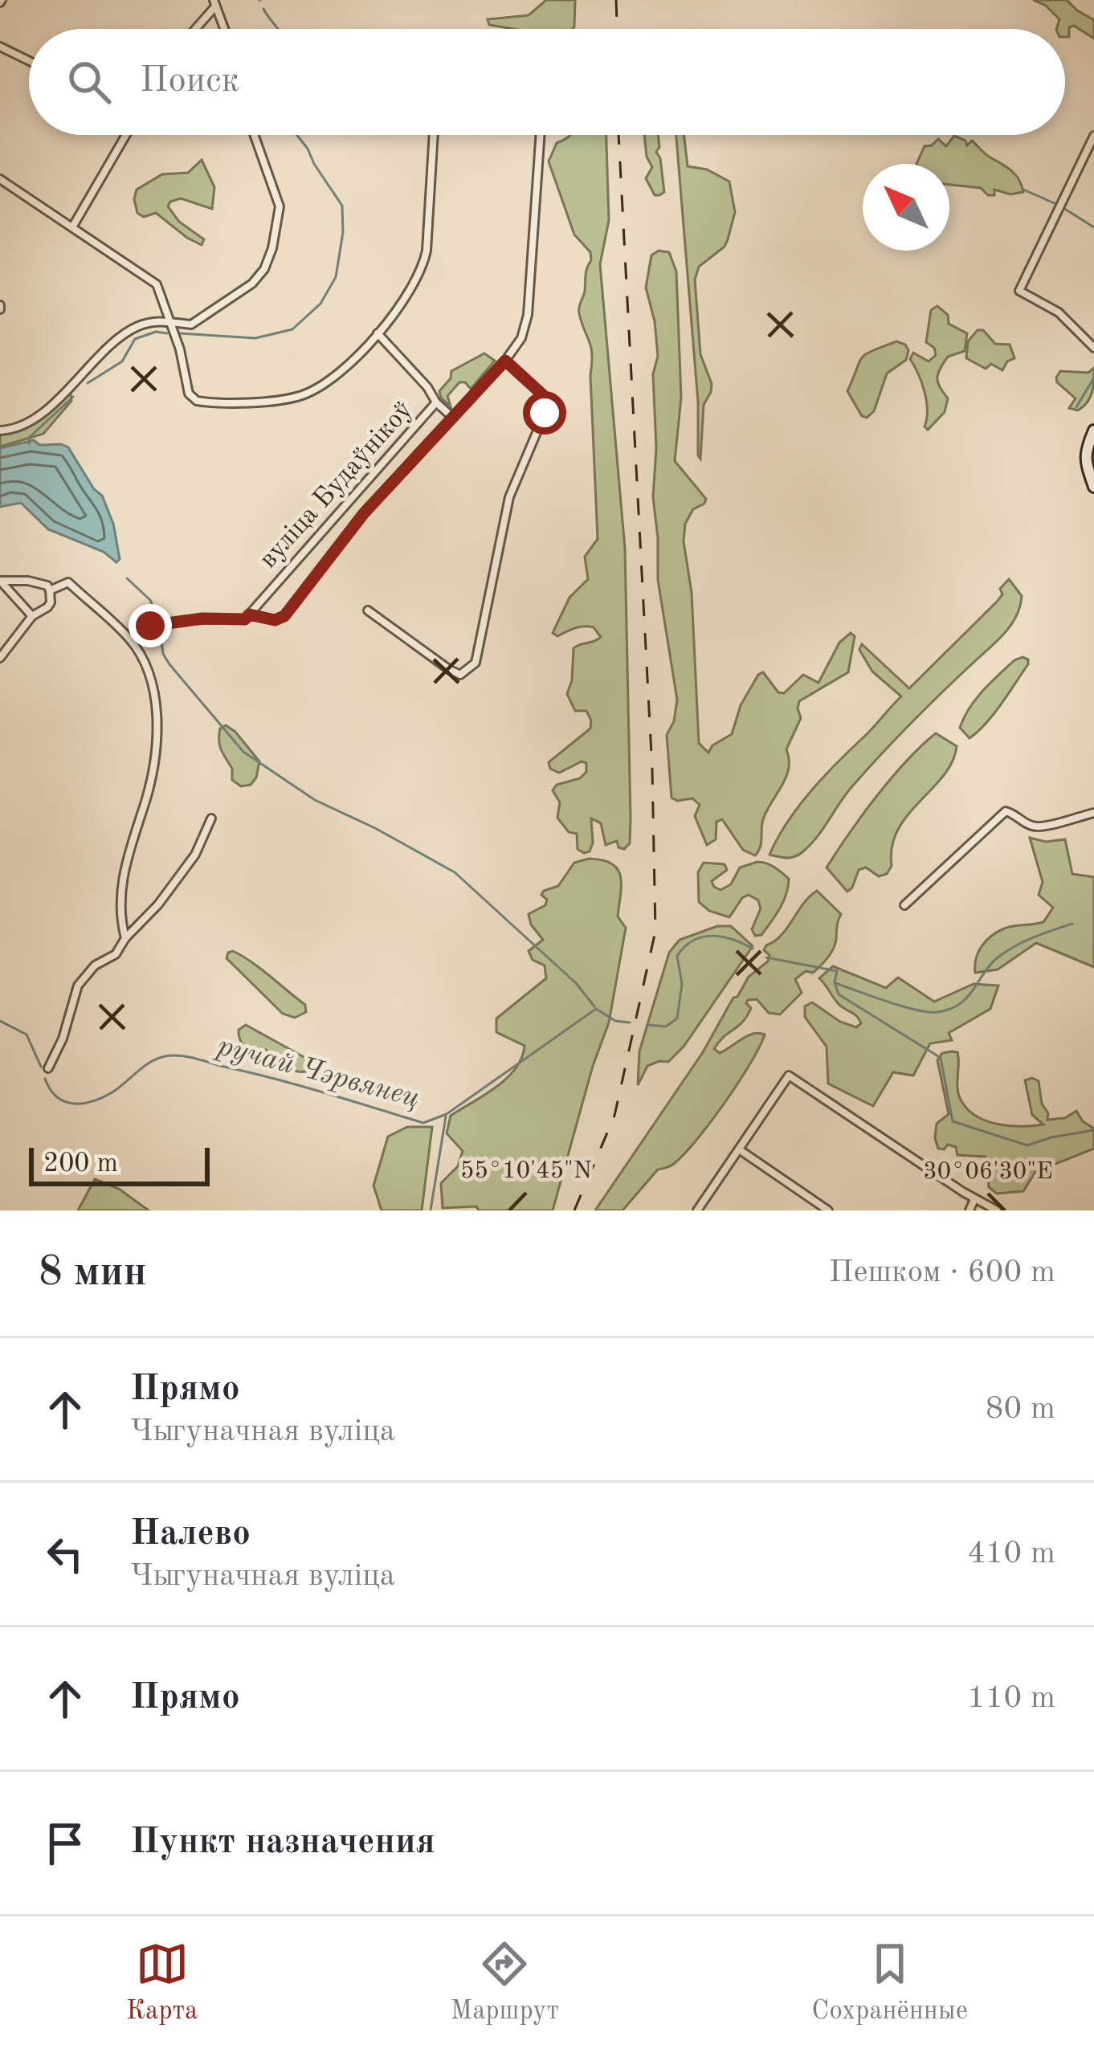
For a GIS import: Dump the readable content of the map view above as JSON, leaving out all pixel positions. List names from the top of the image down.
{
  "streets": {
    "street": ["вуліца Будаўнікоў"]
  },
  "water": ["ручай Чэрвянец"],
  "scale_bar": "200 m",
  "north": "top left",
  "page": {
    "search": "Поиск",
    "scale": "200 m",
    "heading": ["8 мин", "Пешком · 600 m"],
    "list": [
      ["Прямо", "Чыгуначная вуліца", "80 m"],
      ["Налево", "Чыгуначная вуліца", "410 m"],
      ["Прямо", "110 m"],
      "Пункт назначения"
    ],
    "nav": ["Карта", "Маршрут", "Сохранённые"]
  },
  "coordinates": ["55°10'45\"N", "30°06'30\"E"]
}
